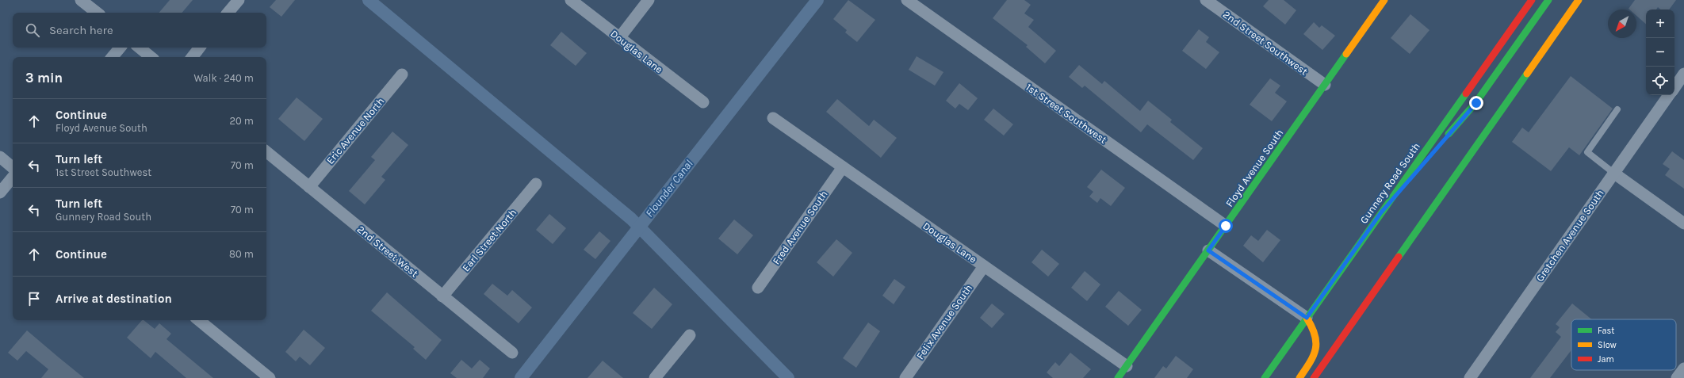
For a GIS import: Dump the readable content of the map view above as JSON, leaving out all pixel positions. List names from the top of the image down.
{
  "streets": {
    "main road": ["Floyd Avenue South", "Gunnery Road South"],
    "street": [
      "2nd Street Southwest",
      "Douglas Lane",
      "1st Street Southwest",
      "Eric Avenue North",
      "Fred Avenue South",
      "Gretchen Avenue South",
      "Earl Street North",
      "2nd Street West",
      "Felix Avenue South"
    ]
  },
  "crossings": [
    ["2nd Street Southwest", "Floyd Avenue South"],
    ["Douglas Lane", "Floyd Avenue South"],
    ["Douglas Lane", "Fred Avenue South"],
    ["Douglas Lane", "Felix Avenue South"],
    ["1st Street Southwest", "Floyd Avenue South"],
    ["Eric Avenue North", "2nd Street West"],
    ["Earl Street North", "2nd Street West"]
  ],
  "water": ["Flounder Canal"],
  "legend": ["Fast", "Slow", "Jam"],
  "north": "bottom left",
  "page": {
    "map_buttons": ["+", "−"],
    "search": "Search here",
    "heading": ["3 min", "Walk · 240 m"],
    "list": [
      ["Continue", "Floyd Avenue South", "20 m"],
      ["Turn left", "1st Street Southwest", "70 m"],
      ["Turn left", "Gunnery Road South", "70 m"],
      ["Continue", "80 m"],
      "Arrive at destination"
    ]
  }
}
